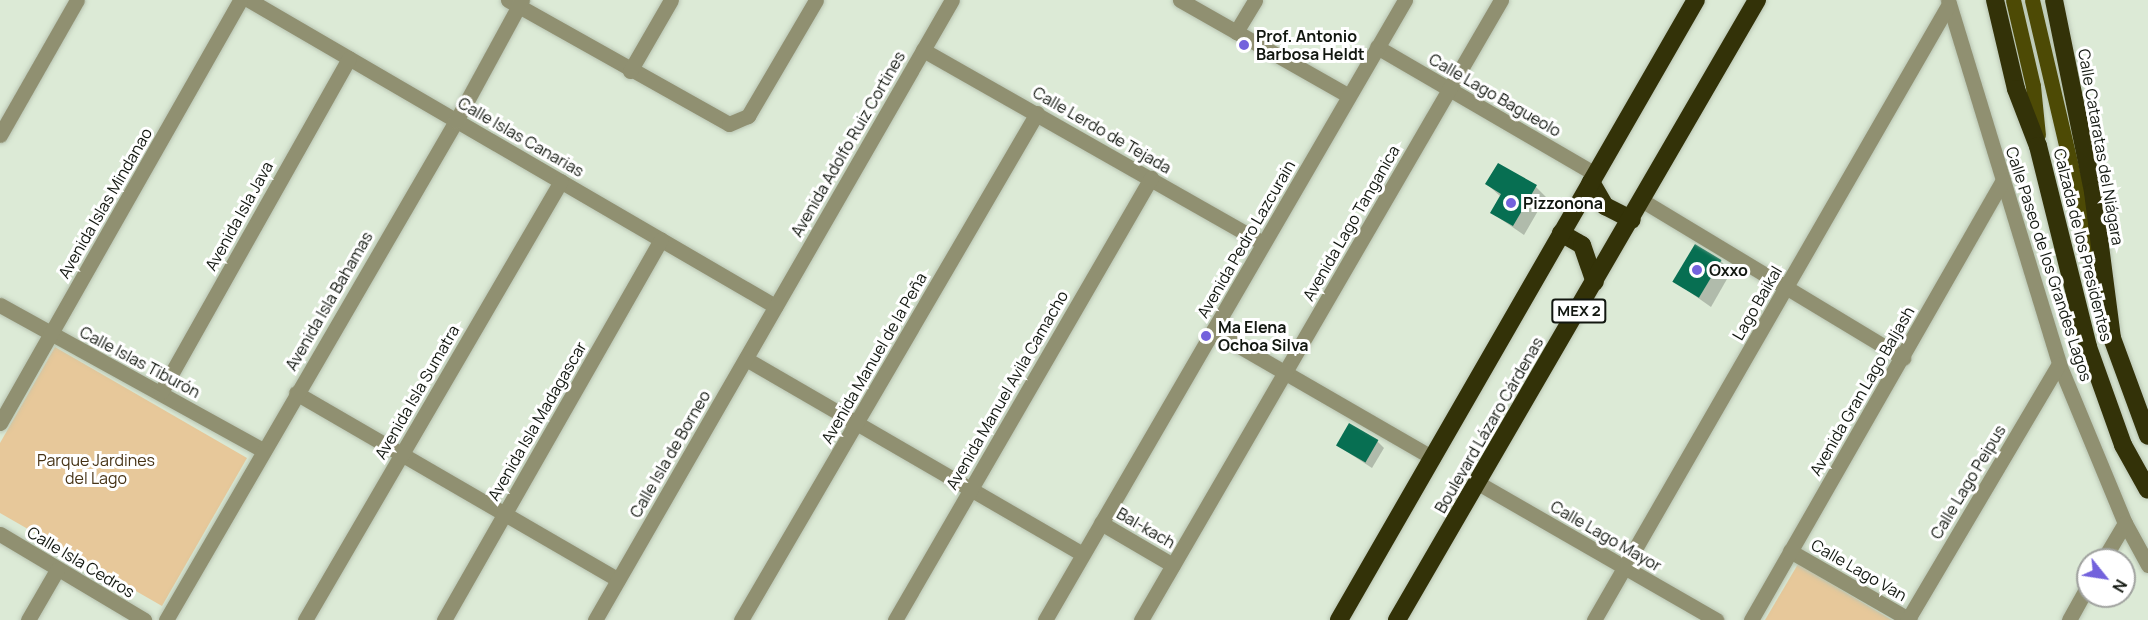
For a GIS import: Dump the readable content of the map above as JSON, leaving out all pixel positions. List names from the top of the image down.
{
  "streets": {
    "highway": [
      "Calle Cataratas del Niágara",
      "Calzada de los Presidentes",
      "MEX 2",
      "Boulevard Lázaro Cárdenas"
    ],
    "street": [
      "Calle Lago Bagueolo",
      "Calle Lerdo de Tejada",
      "Calle Islas Canarias",
      "Avenida Adolfo Ruiz Cortines",
      "Avenida Islas Mindanao",
      "Avenida Isla Java",
      "Avenida Lago Tanganica",
      "Avenida Pedro Lazcurain",
      "Calle Paseo de los Grandes Lagos",
      "Avenida Isla Bahamas",
      "Lago Baikal",
      "Avenida Manuel de la Peña",
      "Calle Islas Tiburón",
      "Avenida Manuel Avila Camacho",
      "Avenida Gran Lago Baljash",
      "Avenida Isla Sumatra",
      "Avenida Isla Madagascar",
      "Calle Isla de Borneo",
      "Calle Lago Peipus",
      "Bal-kach",
      "Calle Lago Mayor",
      "Calle Isla Cedros",
      "Calle Lago Van"
    ]
  },
  "crossings": [
    ["Calle Lago Bagueolo", "Avenida Lago Tanganica"],
    ["Calle Lago Bagueolo", "Avenida Pedro Lazcurain"],
    ["Calle Lago Bagueolo", "Boulevard Lázaro Cárdenas"],
    ["Calle Lerdo de Tejada", "Avenida Adolfo Ruiz Cortines"],
    ["Calle Lerdo de Tejada", "Avenida Pedro Lazcurain"],
    ["Calle Lerdo de Tejada", "Avenida Manuel de la Peña"],
    ["Calle Lerdo de Tejada", "Avenida Manuel Avila Camacho"],
    ["Calle Islas Canarias", "Avenida Adolfo Ruiz Cortines"],
    ["Calle Islas Canarias", "Avenida Isla Java"],
    ["Calle Islas Canarias", "Avenida Isla Bahamas"],
    ["Calle Islas Canarias", "Avenida Isla Sumatra"],
    ["Calle Islas Canarias", "Avenida Isla Madagascar"],
    ["Calle Islas Canarias", "Calle Isla de Borneo"],
    ["Avenida Adolfo Ruiz Cortines", "Calle Isla de Borneo"],
    ["Calle Cataratas del Niágara", "Calzada de los Presidentes"],
    ["Avenida Islas Mindanao", "Calle Islas Tiburón"],
    ["Avenida Isla Java", "Calle Islas Tiburón"],
    ["Avenida Lago Tanganica", "Bal-kach"],
    ["Avenida Pedro Lazcurain", "Bal-kach"],
    ["Calle Paseo de los Grandes Lagos", "Lago Baikal"],
    ["Calle Paseo de los Grandes Lagos", "Avenida Gran Lago Baljash"],
    ["Calle Paseo de los Grandes Lagos", "Calle Lago Peipus"],
    ["Avenida Isla Bahamas", "Calle Islas Tiburón"],
    ["Lago Baikal", "Calle Lago Mayor"],
    ["Avenida Gran Lago Baljash", "Calle Lago Van"],
    ["Boulevard Lázaro Cárdenas", "Calle Lago Mayor"],
    ["Calle Lago Peipus", "Calle Lago Van"]
  ],
  "parks": ["Parque Jardines del Lago"],
  "places": [
    "Prof. Antonio Barbosa Heldt",
    "Pizzonona",
    "Oxxo",
    "Ma Elena Ochoa Silva"
  ],
  "north": "bottom right"
}
